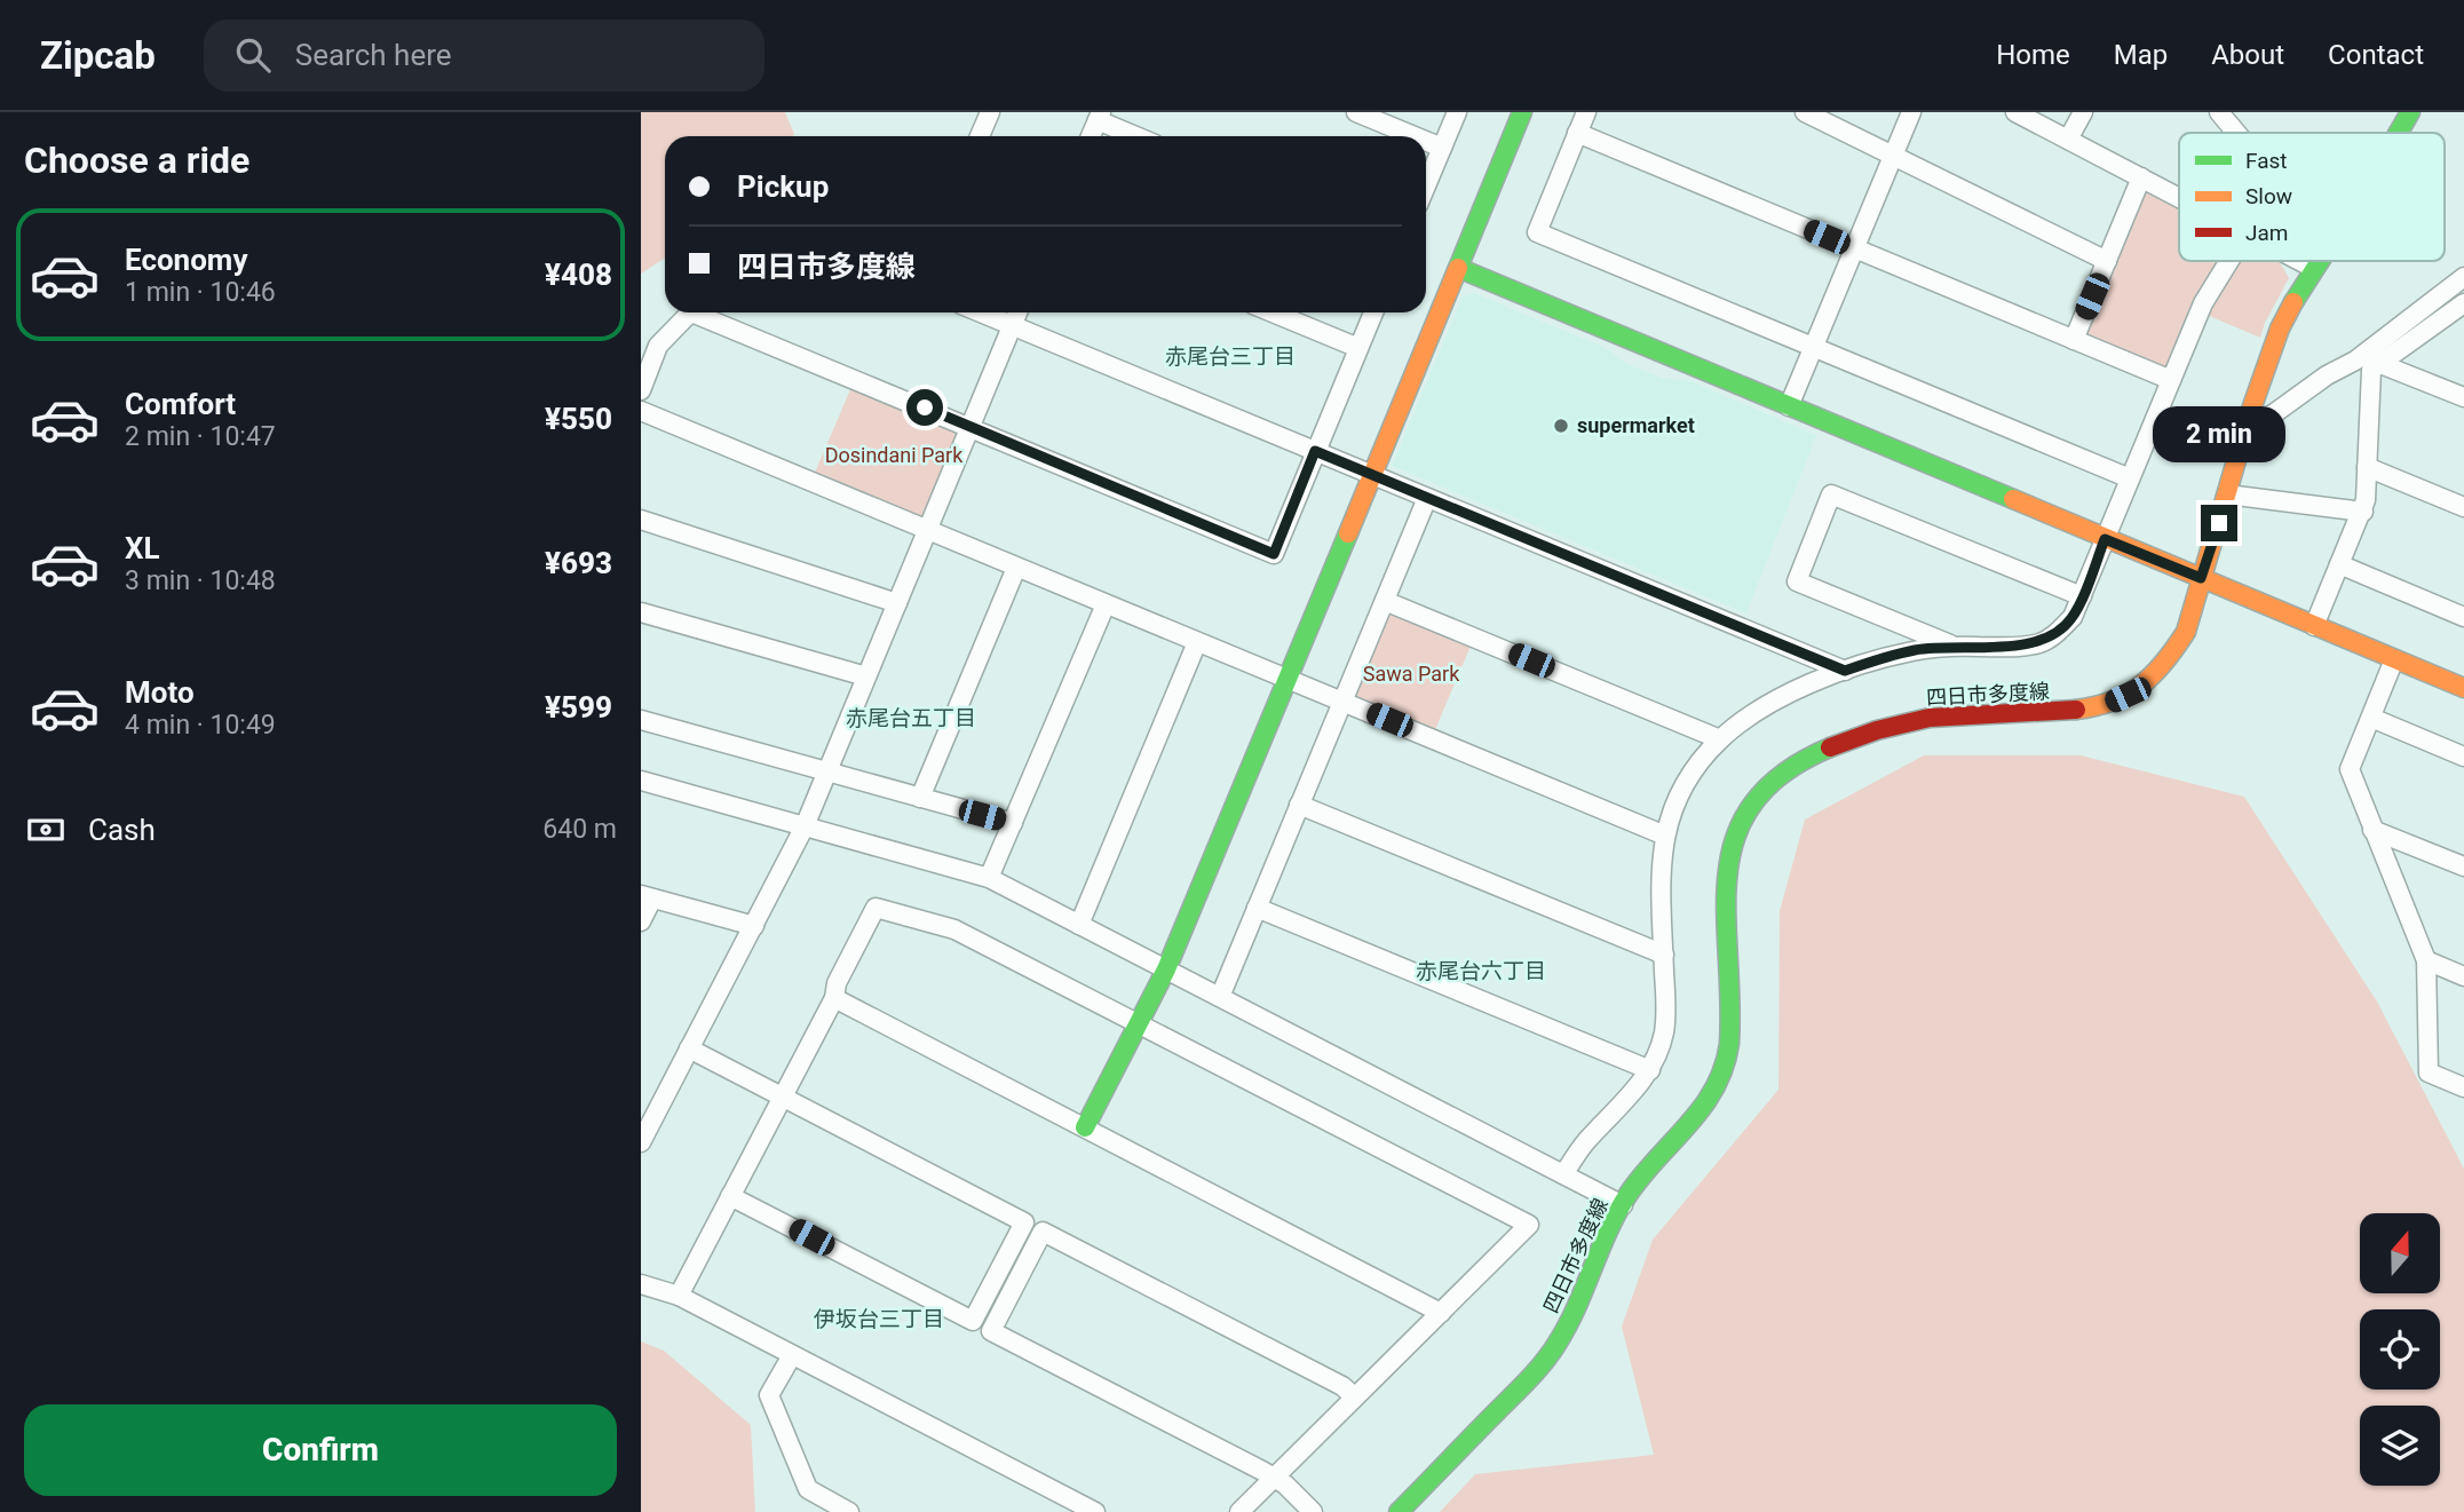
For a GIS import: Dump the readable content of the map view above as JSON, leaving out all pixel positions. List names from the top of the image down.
{
  "streets": {
    "street": ["四日市多度線"]
  },
  "districts": [
    "赤尾台三丁目",
    "赤尾台五丁目",
    "赤尾台六丁目",
    "伊坂台三丁目"
  ],
  "parks": ["Dosindani Park", "Sawa Park"],
  "places": ["supermarket"],
  "legend": ["Fast", "Slow", "Jam"],
  "north": "top",
  "page": {
    "header": "Zipcab",
    "search": "Search here",
    "nav": [
      "Home",
      "Map",
      "About",
      "Contact"
    ],
    "heading": "Choose a ride",
    "banner": ["Pickup", "四日市多度線"],
    "list": [
      {
        "name": "Economy",
        "note": "1 min · 10:46",
        "value": "¥408"
      },
      {
        "name": "Comfort",
        "note": "2 min · 10:47",
        "value": "¥550"
      },
      {
        "name": "XL",
        "note": "3 min · 10:48",
        "value": "¥693"
      },
      {
        "name": "Moto",
        "note": "4 min · 10:49",
        "value": "¥599"
      }
    ],
    "bubble": "2 min",
    "pay": ["Cash", "640 m"],
    "buttons": "Confirm"
  }
}
